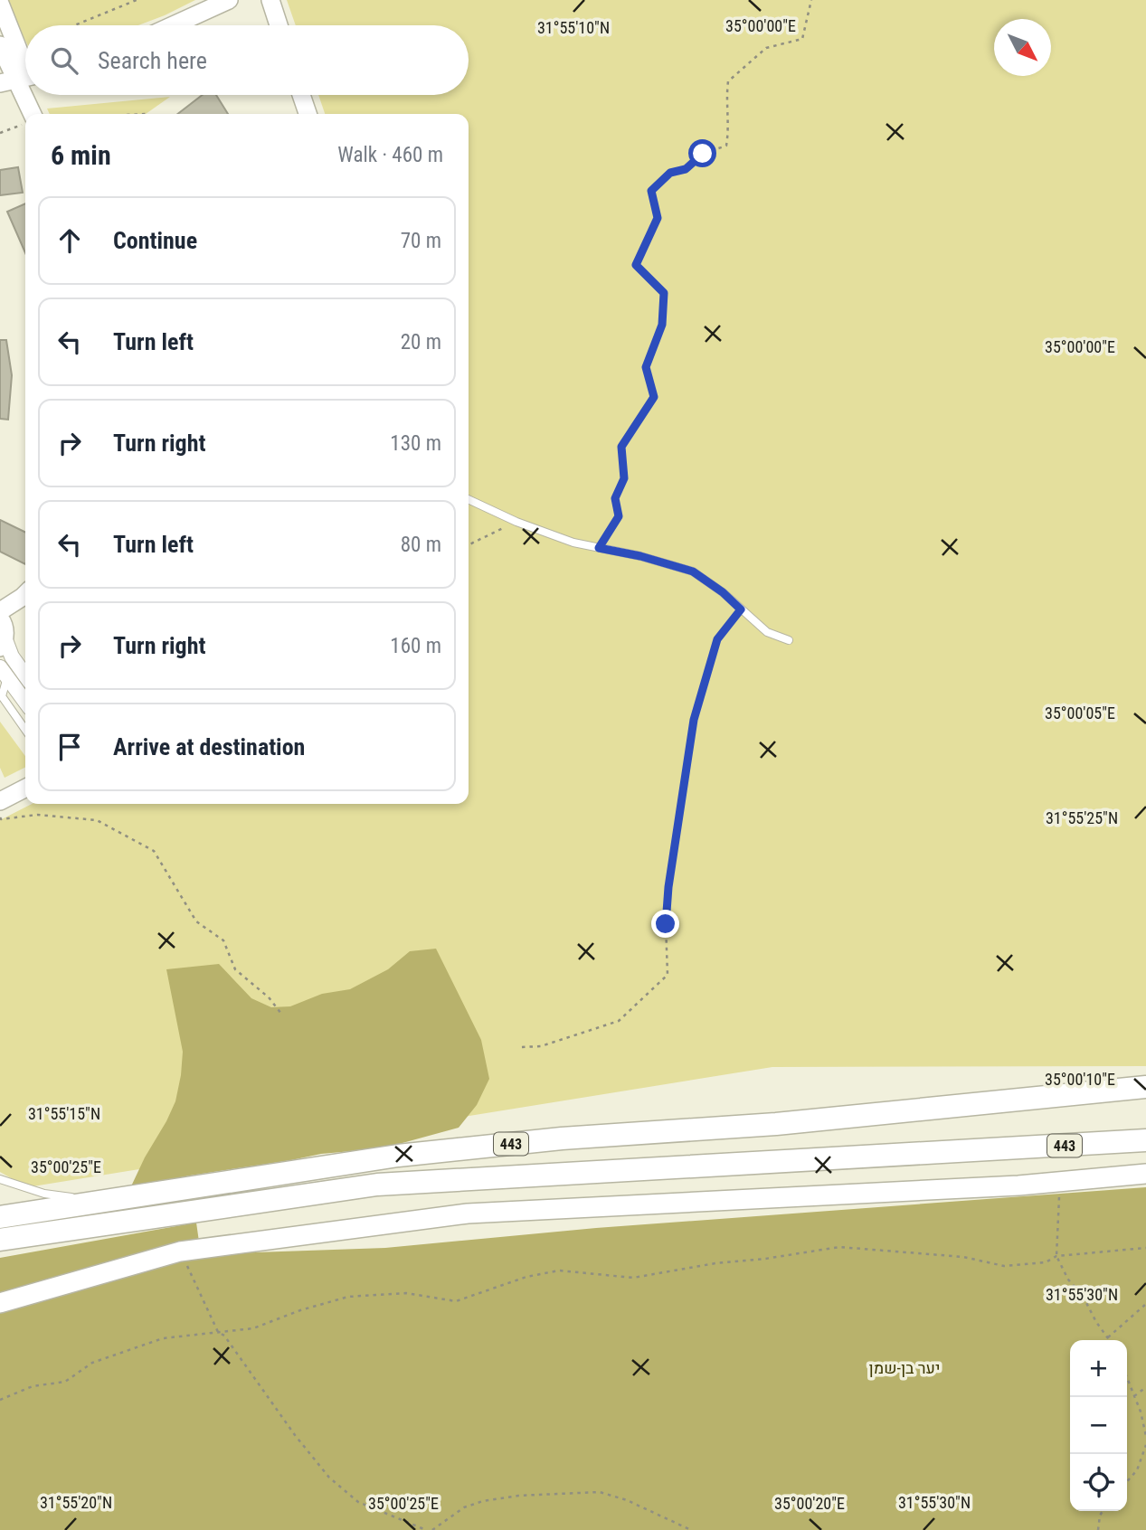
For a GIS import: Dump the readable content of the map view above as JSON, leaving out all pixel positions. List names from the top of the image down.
{
  "streets": {
    "highway": ["443"]
  },
  "parks": ["יער בן-שמן"],
  "north": "bottom right",
  "page": {
    "search": "Search here",
    "heading": ["6 min", "Walk · 460 m"],
    "list": [
      ["Continue", "70 m"],
      ["Turn left", "20 m"],
      ["Turn right", "130 m"],
      ["Turn left", "80 m"],
      ["Turn right", "160 m"],
      "Arrive at destination"
    ],
    "map_buttons": ["+", "−"]
  },
  "coordinates": [
    "35°00'00\"E",
    "31°55'10\"N",
    "35°00'05\"E",
    "31°55'25\"N",
    "35°00'10\"E",
    "31°55'15\"N",
    "35°00'25\"E",
    "31°55'30\"N",
    "31°55'20\"N",
    "35°00'20\"E"
  ]
}
